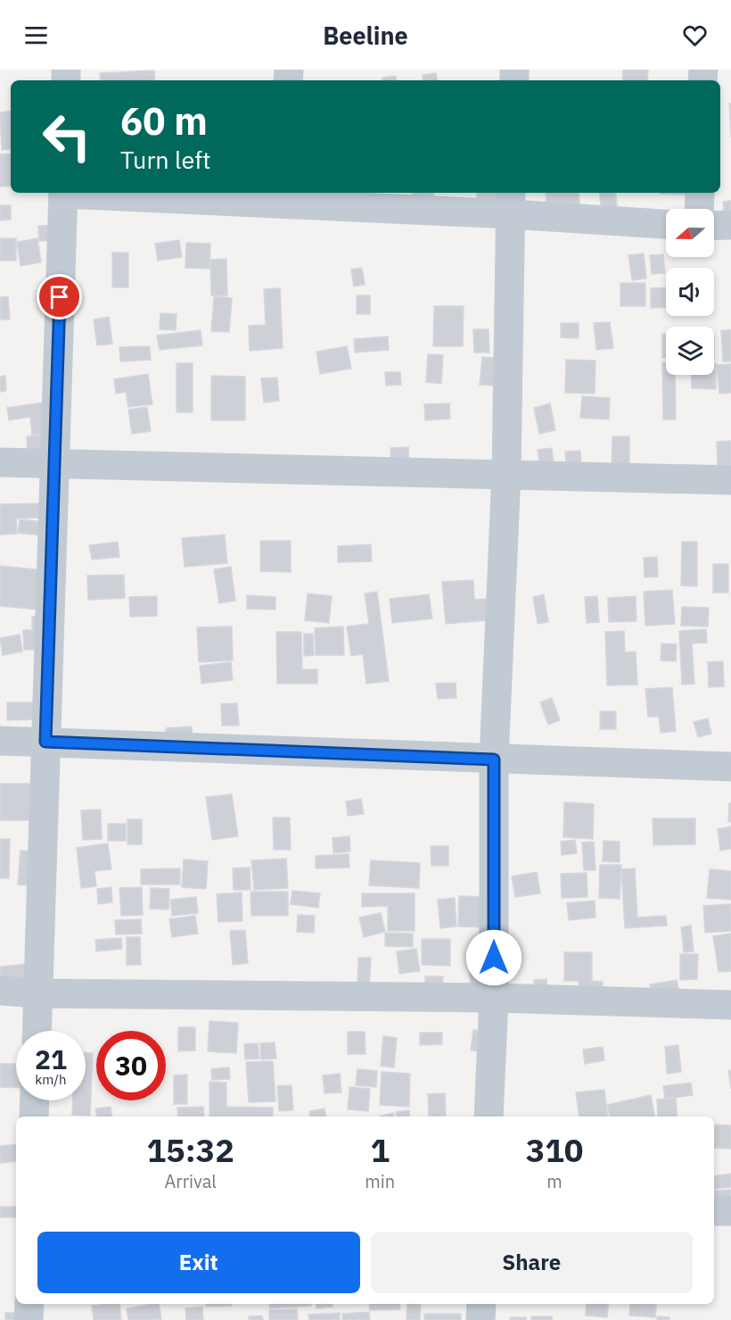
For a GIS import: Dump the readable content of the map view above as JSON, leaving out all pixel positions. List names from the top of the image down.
{
  "north": "left",
  "page": {
    "header": "Beeline",
    "turn": ["60 m", "Turn left"],
    "speed": "21 km/h",
    "limit": "30",
    "eta": [
      "15:32",
      "Arrival",
      "1",
      "min",
      "310",
      "m"
    ],
    "buttons": ["Exit", "Share"]
  }
}
